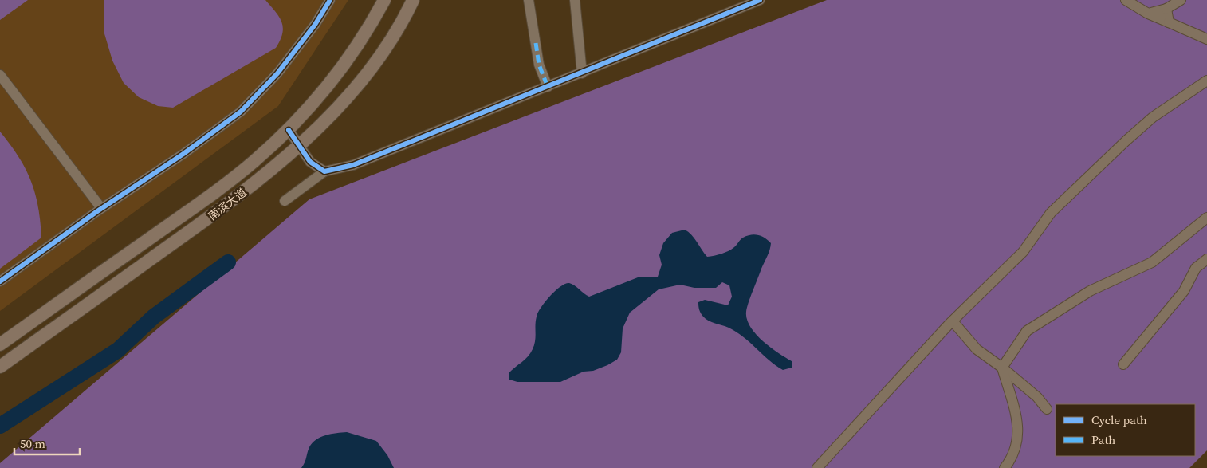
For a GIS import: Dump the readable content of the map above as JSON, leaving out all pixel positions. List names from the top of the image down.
{
  "streets": {
    "main road": ["南滨大道"]
  },
  "legend": ["Cycle path", "Path"],
  "scale_bar": "50 m"
}
